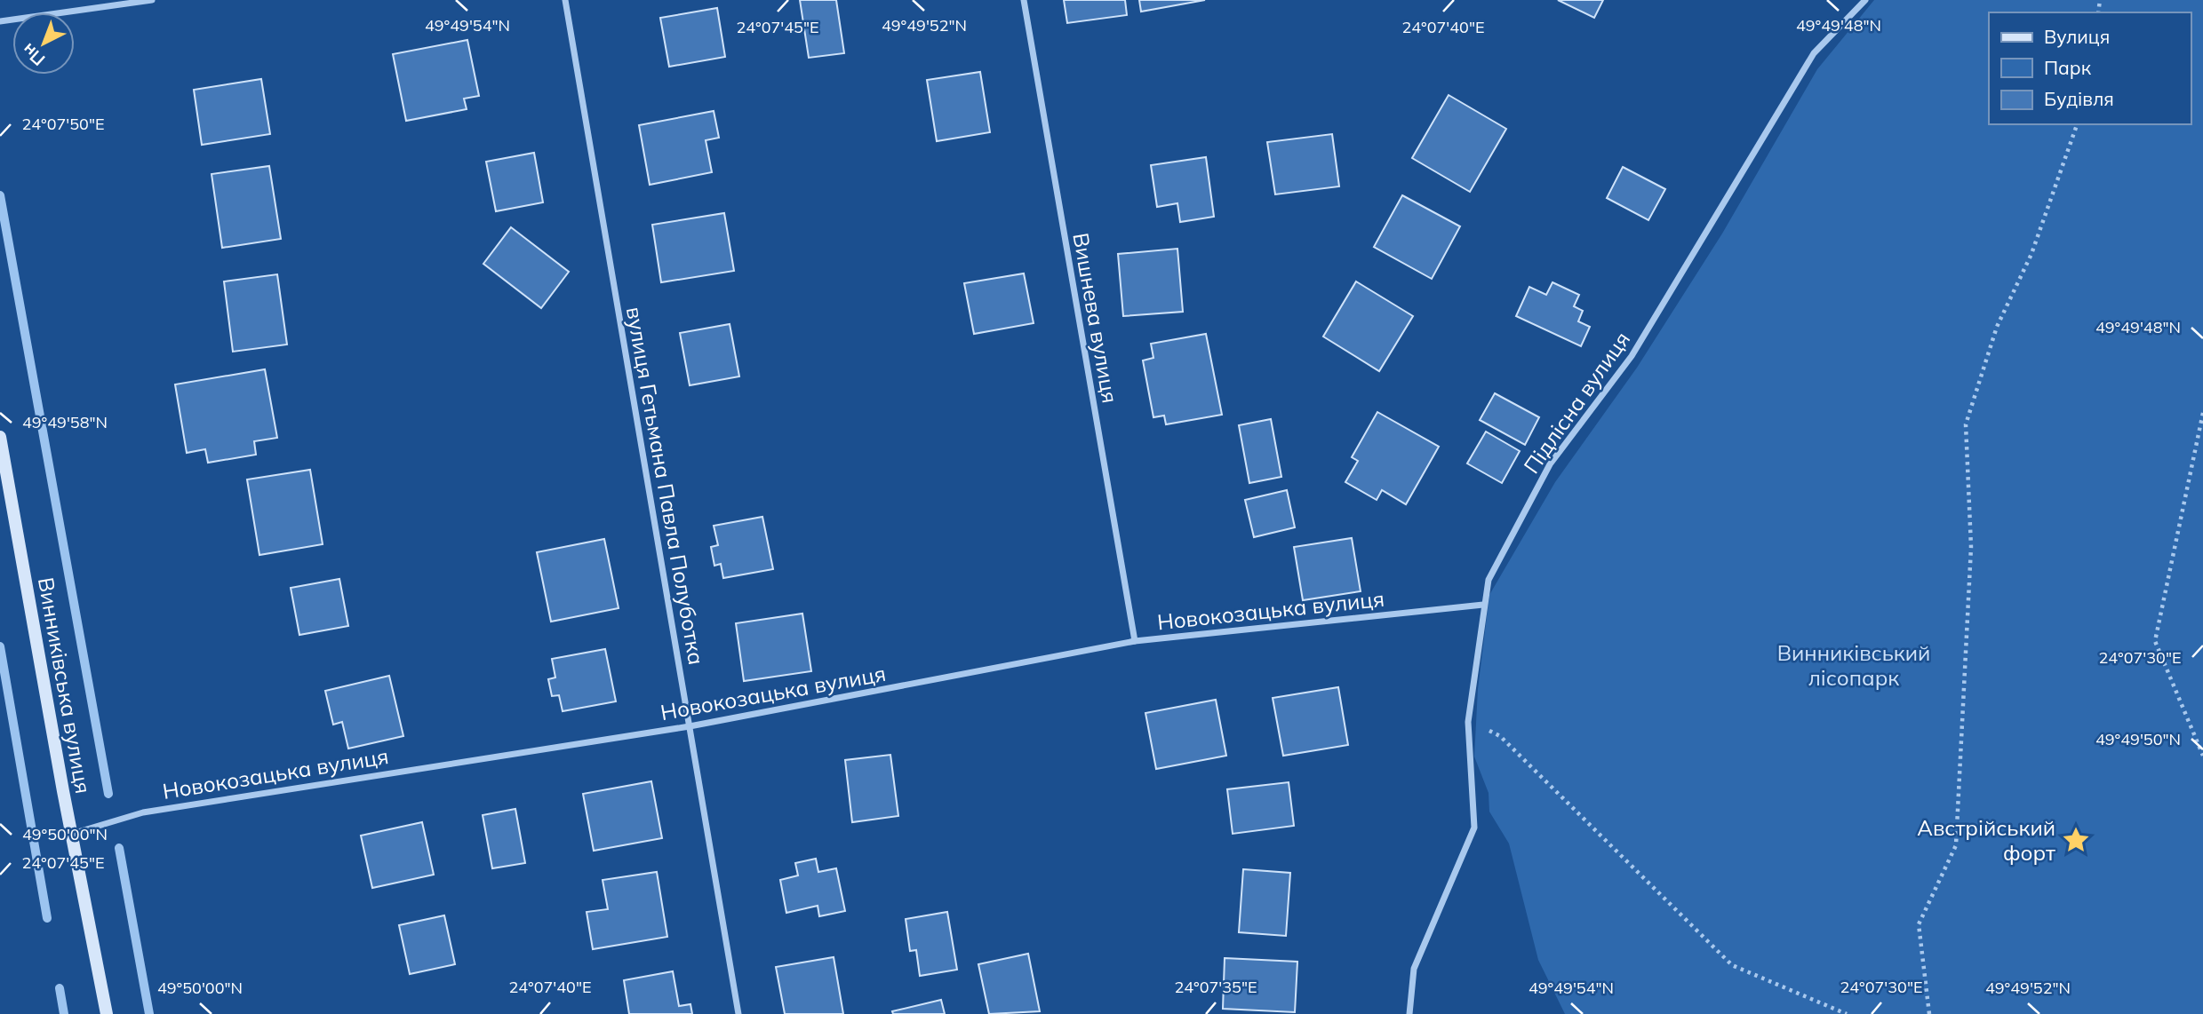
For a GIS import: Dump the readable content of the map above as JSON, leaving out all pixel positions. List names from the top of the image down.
{
  "streets": {
    "main road": ["Винниківська вулиця"],
    "street": [
      "Вишнева вулиця",
      "Підлісна вулиця",
      "вулиця Гетьмана Павла Полуботка",
      "Новокозацька вулиця"
    ]
  },
  "crossings": [
    ["Вишнева вулиця", "Новокозацька вулиця"],
    ["Підлісна вулиця", "Новокозацька вулиця"],
    ["вулиця Гетьмана Павла Полуботка", "Новокозацька вулиця"],
    ["Новокозацька вулиця", "Винниківська вулиця"]
  ],
  "parks": ["Винниківський лісопарк"],
  "places": {
    "place": ["Австрійський форт"]
  },
  "legend": ["Вулиця", "Парк", "Будівля"],
  "north": "bottom left",
  "coordinates": [
    "49°49'54\"N",
    "49°49'52\"N",
    "49°49'48\"N",
    "24°07'45\"E",
    "24°07'40\"E",
    "24°07'50\"E",
    "49°49'58\"N",
    "24°07'30\"E",
    "49°49'50\"N",
    "49°50'00\"N",
    "24°07'35\"E"
  ]
}
